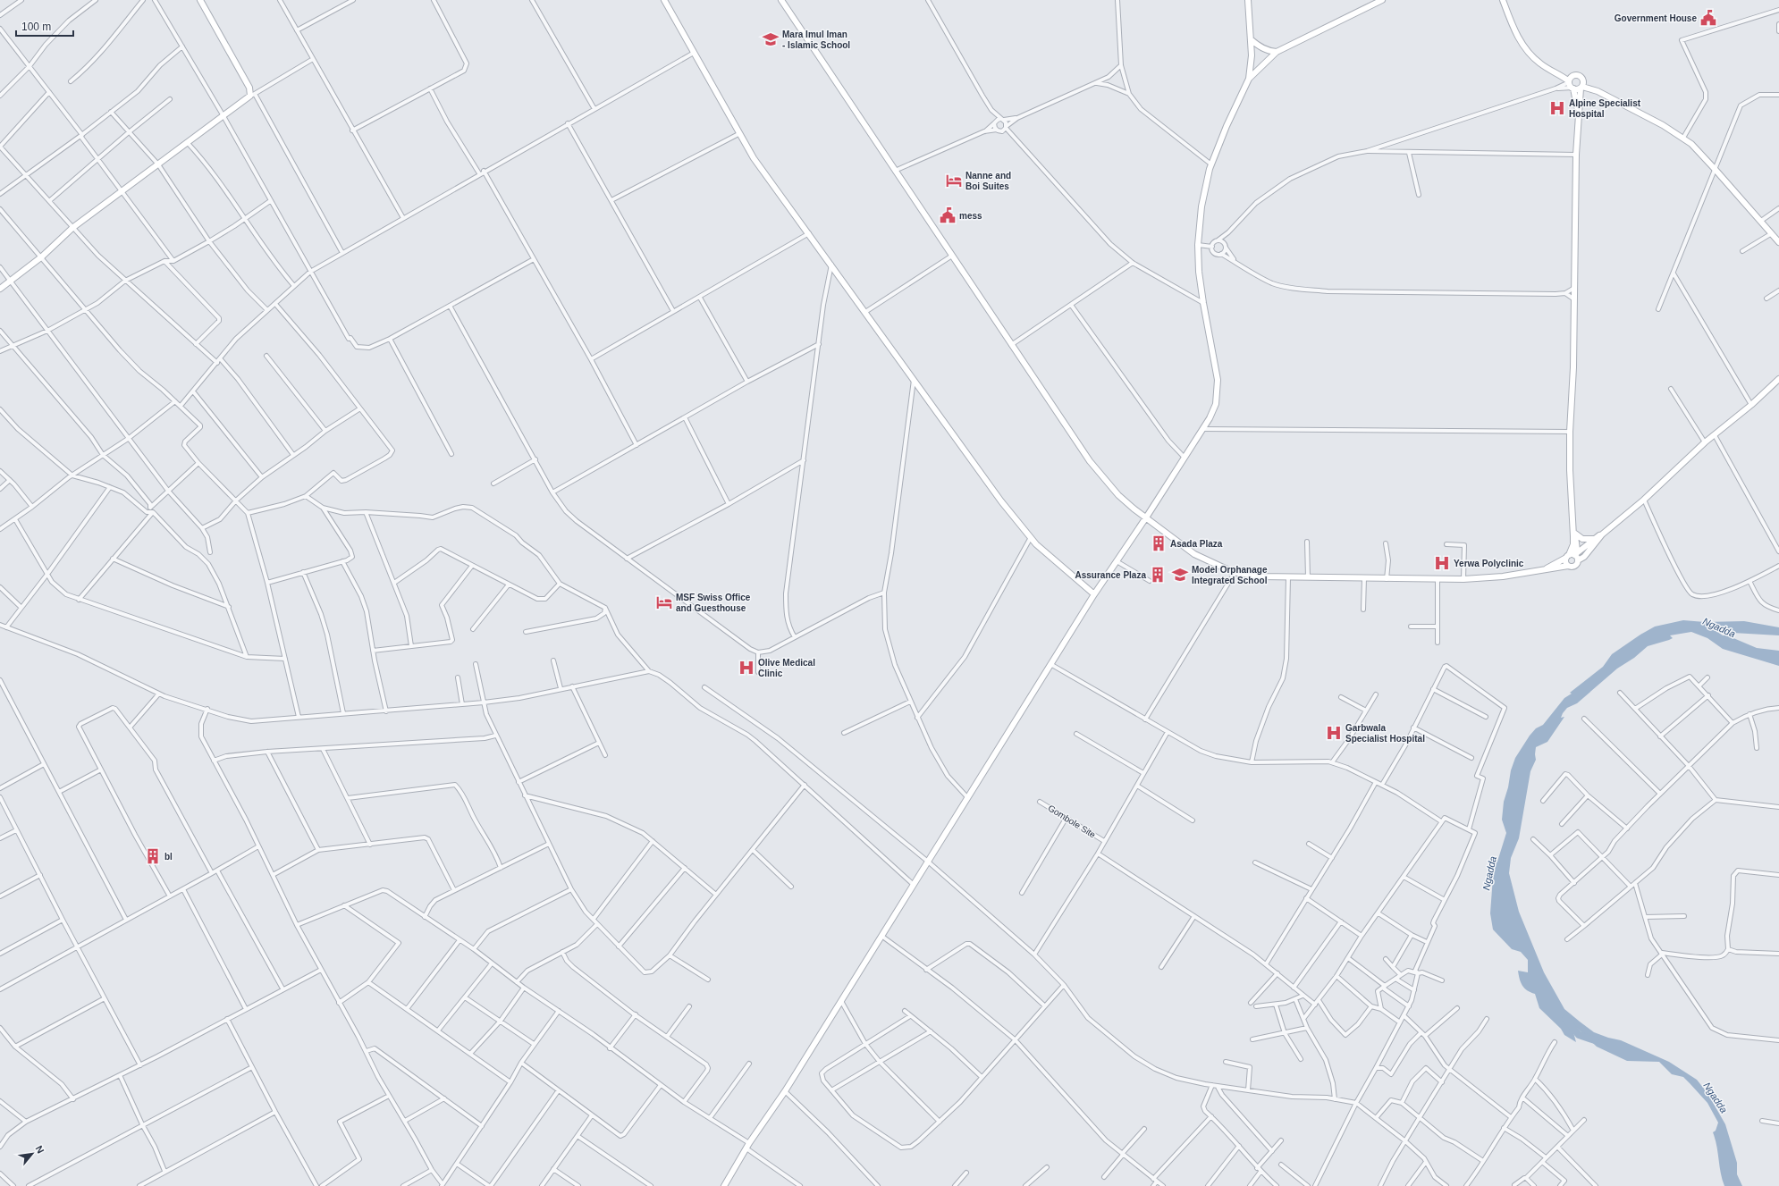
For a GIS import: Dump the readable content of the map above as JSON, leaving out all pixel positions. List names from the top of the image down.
{
  "streets": {
    "street": ["Gombole Site"]
  },
  "water": ["Ngadda"],
  "places": {
    "public building": ["Government House", "mess"],
    "school or university": ["Mara Imul Iman - Islamic School", "Model Orphanage Integrated School"],
    "hospital": [
      "Alpine Specialist Hospital",
      "Yerwa Polyclinic",
      "Olive Medical Clinic",
      "Garbwala Specialist Hospital"
    ],
    "hotel": ["Nanne and Boi Suites", "MSF Swiss Office and Guesthouse"],
    "building": ["Asada Plaza", "Assurance Plaza", "bl"]
  },
  "scale_bar": "100 m",
  "north": "top right"
}
